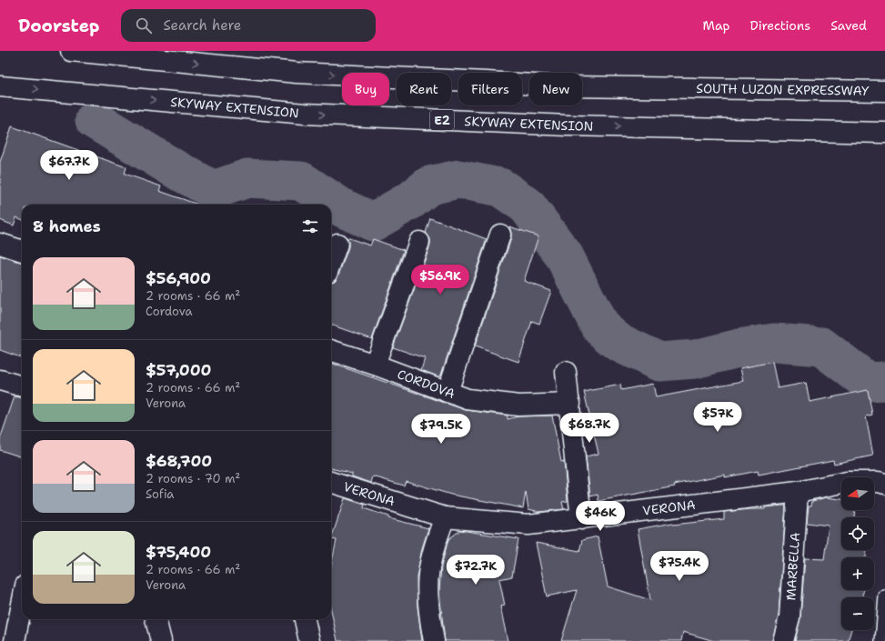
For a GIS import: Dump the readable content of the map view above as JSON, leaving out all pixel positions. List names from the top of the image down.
{
  "streets": {
    "main road": [
      "SOUTH LUZON EXPRESSWAY",
      "SKYWAY EXTENSION",
      "E2",
      "CORDOVA",
      "VERONA",
      "MARBELLA"
    ]
  },
  "crossings": [
    ["VERONA", "MARBELLA"]
  ],
  "one_way": ["SOUTH LUZON EXPRESSWAY", "SKYWAY EXTENSION"],
  "north": "left",
  "page": {
    "header": "Doorstep",
    "search": "Search here",
    "nav": ["Map", "Directions", "Saved"],
    "chip": [
      "Buy",
      "Rent",
      "Filters",
      "New"
    ],
    "price": [
      "$67.7K",
      "$56.9K",
      "$57K",
      "$68.7K",
      "$79.5K",
      "$46K",
      "$75.4K",
      "$72.7K"
    ],
    "heading": "8 homes",
    "list": [
      {
        "name": "$56,900",
        "note": "2 rooms · 66 m² · Cordova"
      },
      {
        "name": "$57,000",
        "note": "2 rooms · 66 m² · Verona"
      },
      {
        "name": "$68,700",
        "note": "2 rooms · 70 m² · Sofia"
      },
      {
        "name": "$75,400",
        "note": "2 rooms · 66 m² · Verona"
      }
    ],
    "map_buttons": ["+", "−"]
  }
}
